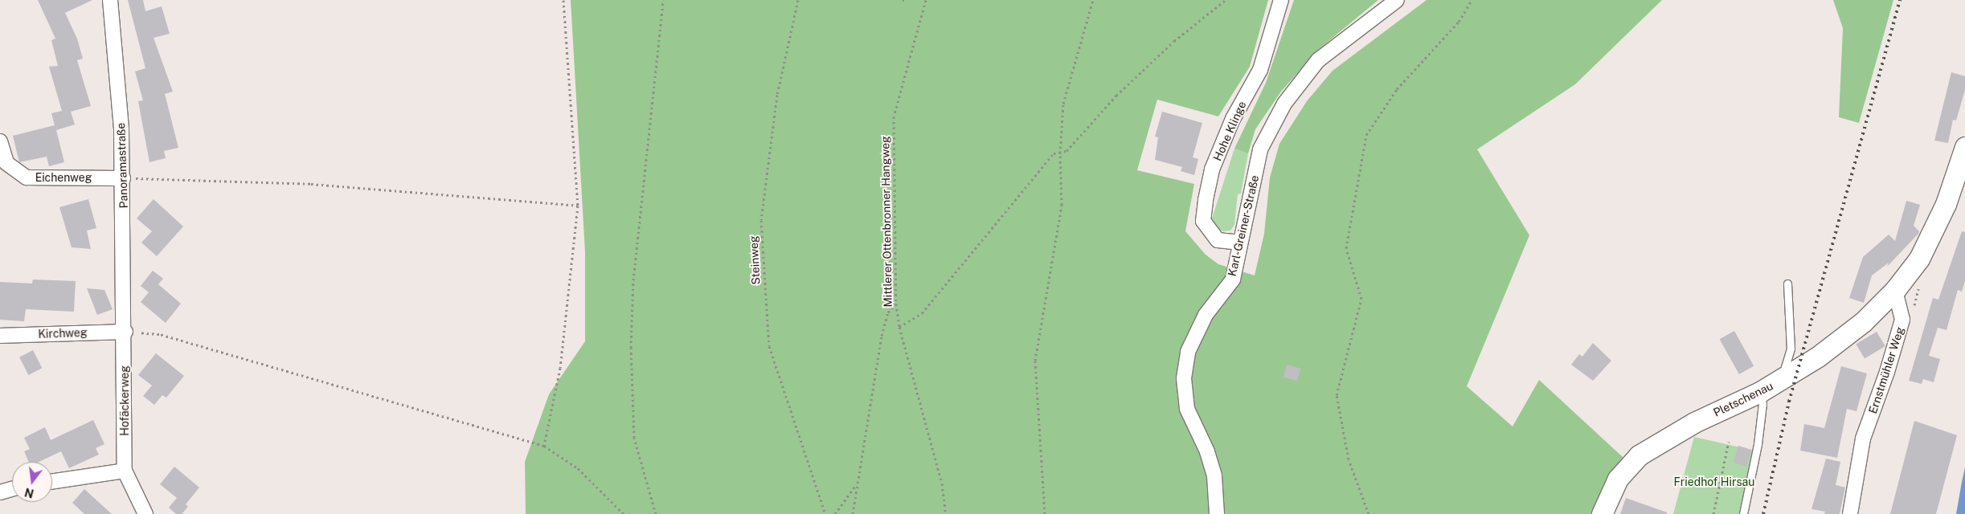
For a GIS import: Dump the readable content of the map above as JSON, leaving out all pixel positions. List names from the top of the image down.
{
  "streets": {
    "main road": ["Pletschenau"],
    "street": [
      "Hohe Klinge",
      "Panoramastraße",
      "Eichenweg",
      "Karl-Greiner-Straße",
      "Kirchweg",
      "Ernstmühler Weg",
      "Hofäckerweg"
    ],
    "path": ["Mittlerer Ottenbronner Hangweg", "Steinweg"]
  },
  "crossings": [
    ["Hohe Klinge", "Karl-Greiner-Straße"],
    ["Panoramastraße", "Eichenweg"],
    ["Panoramastraße", "Kirchweg"],
    ["Panoramastraße", "Hofäckerweg"],
    ["Kirchweg", "Hofäckerweg"],
    ["Ernstmühler Weg", "Pletschenau"]
  ],
  "parks": ["Friedhof Hirsau"],
  "north": "bottom"
}
